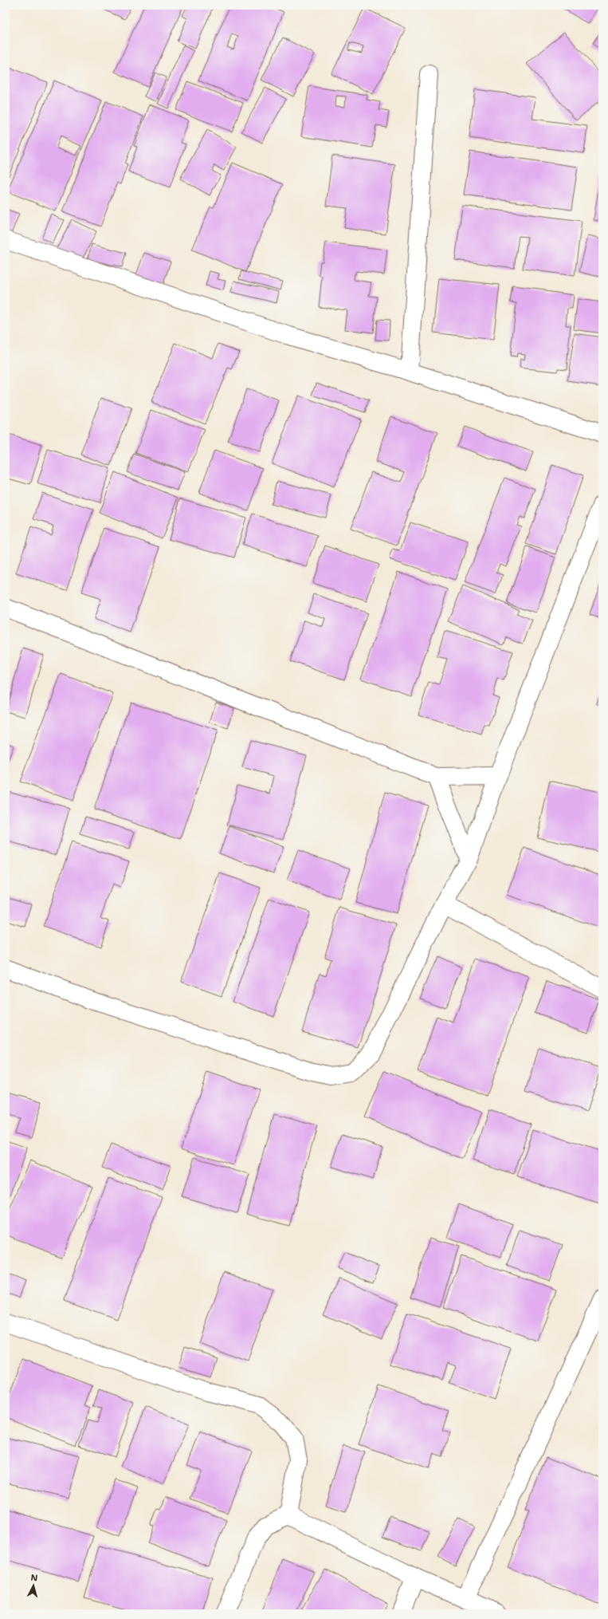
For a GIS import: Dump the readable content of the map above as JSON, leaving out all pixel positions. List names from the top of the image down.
{
  "north": "top"
}
